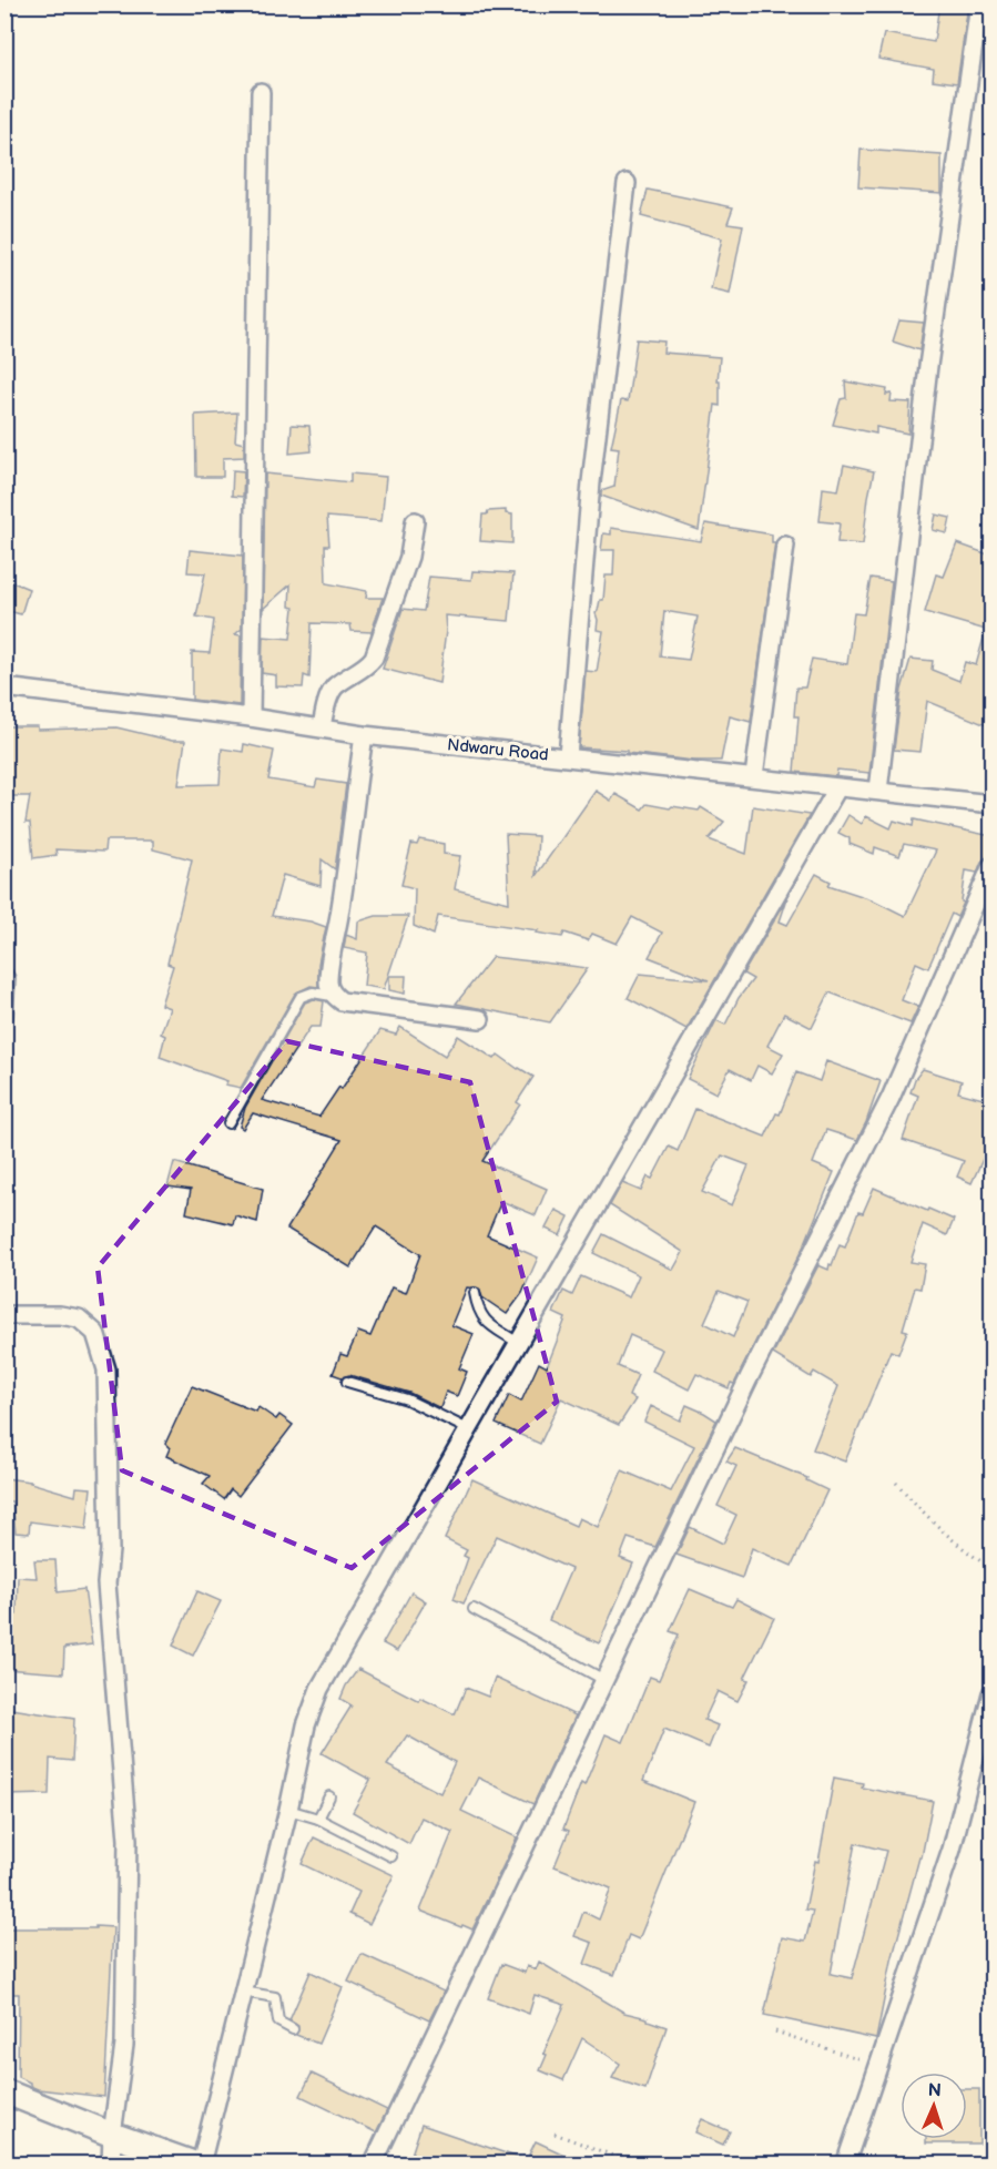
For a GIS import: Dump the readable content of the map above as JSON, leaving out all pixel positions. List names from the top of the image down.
{
  "streets": {
    "street": ["Ndwaru Road"]
  },
  "north": "top"
}
